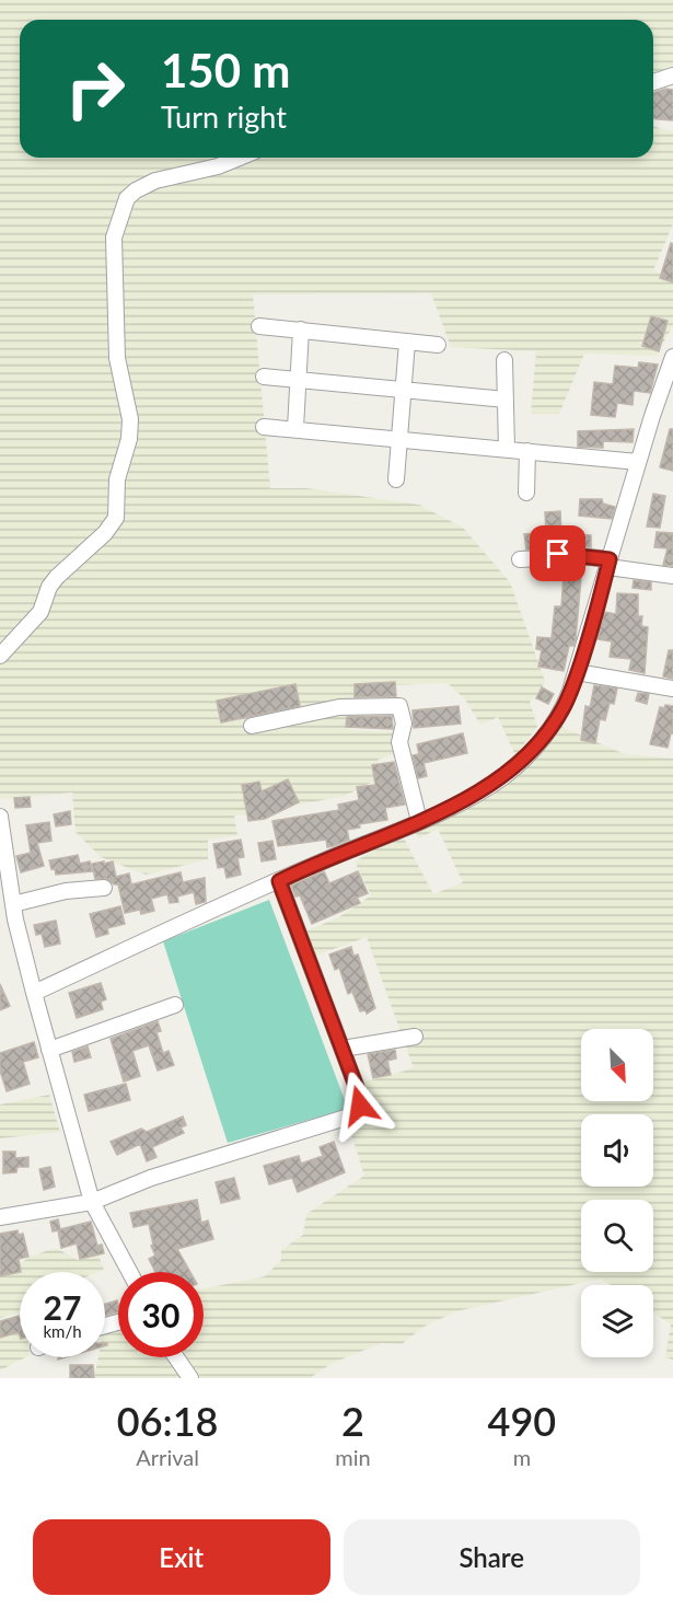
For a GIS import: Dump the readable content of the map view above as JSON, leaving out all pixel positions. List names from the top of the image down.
{
  "north": "bottom right",
  "page": {
    "turn": ["150 m", "Turn right"],
    "speed": "27 km/h",
    "limit": "30",
    "eta": [
      "06:18",
      "Arrival",
      "2",
      "min",
      "490",
      "m"
    ],
    "buttons": ["Exit", "Share"]
  }
}
